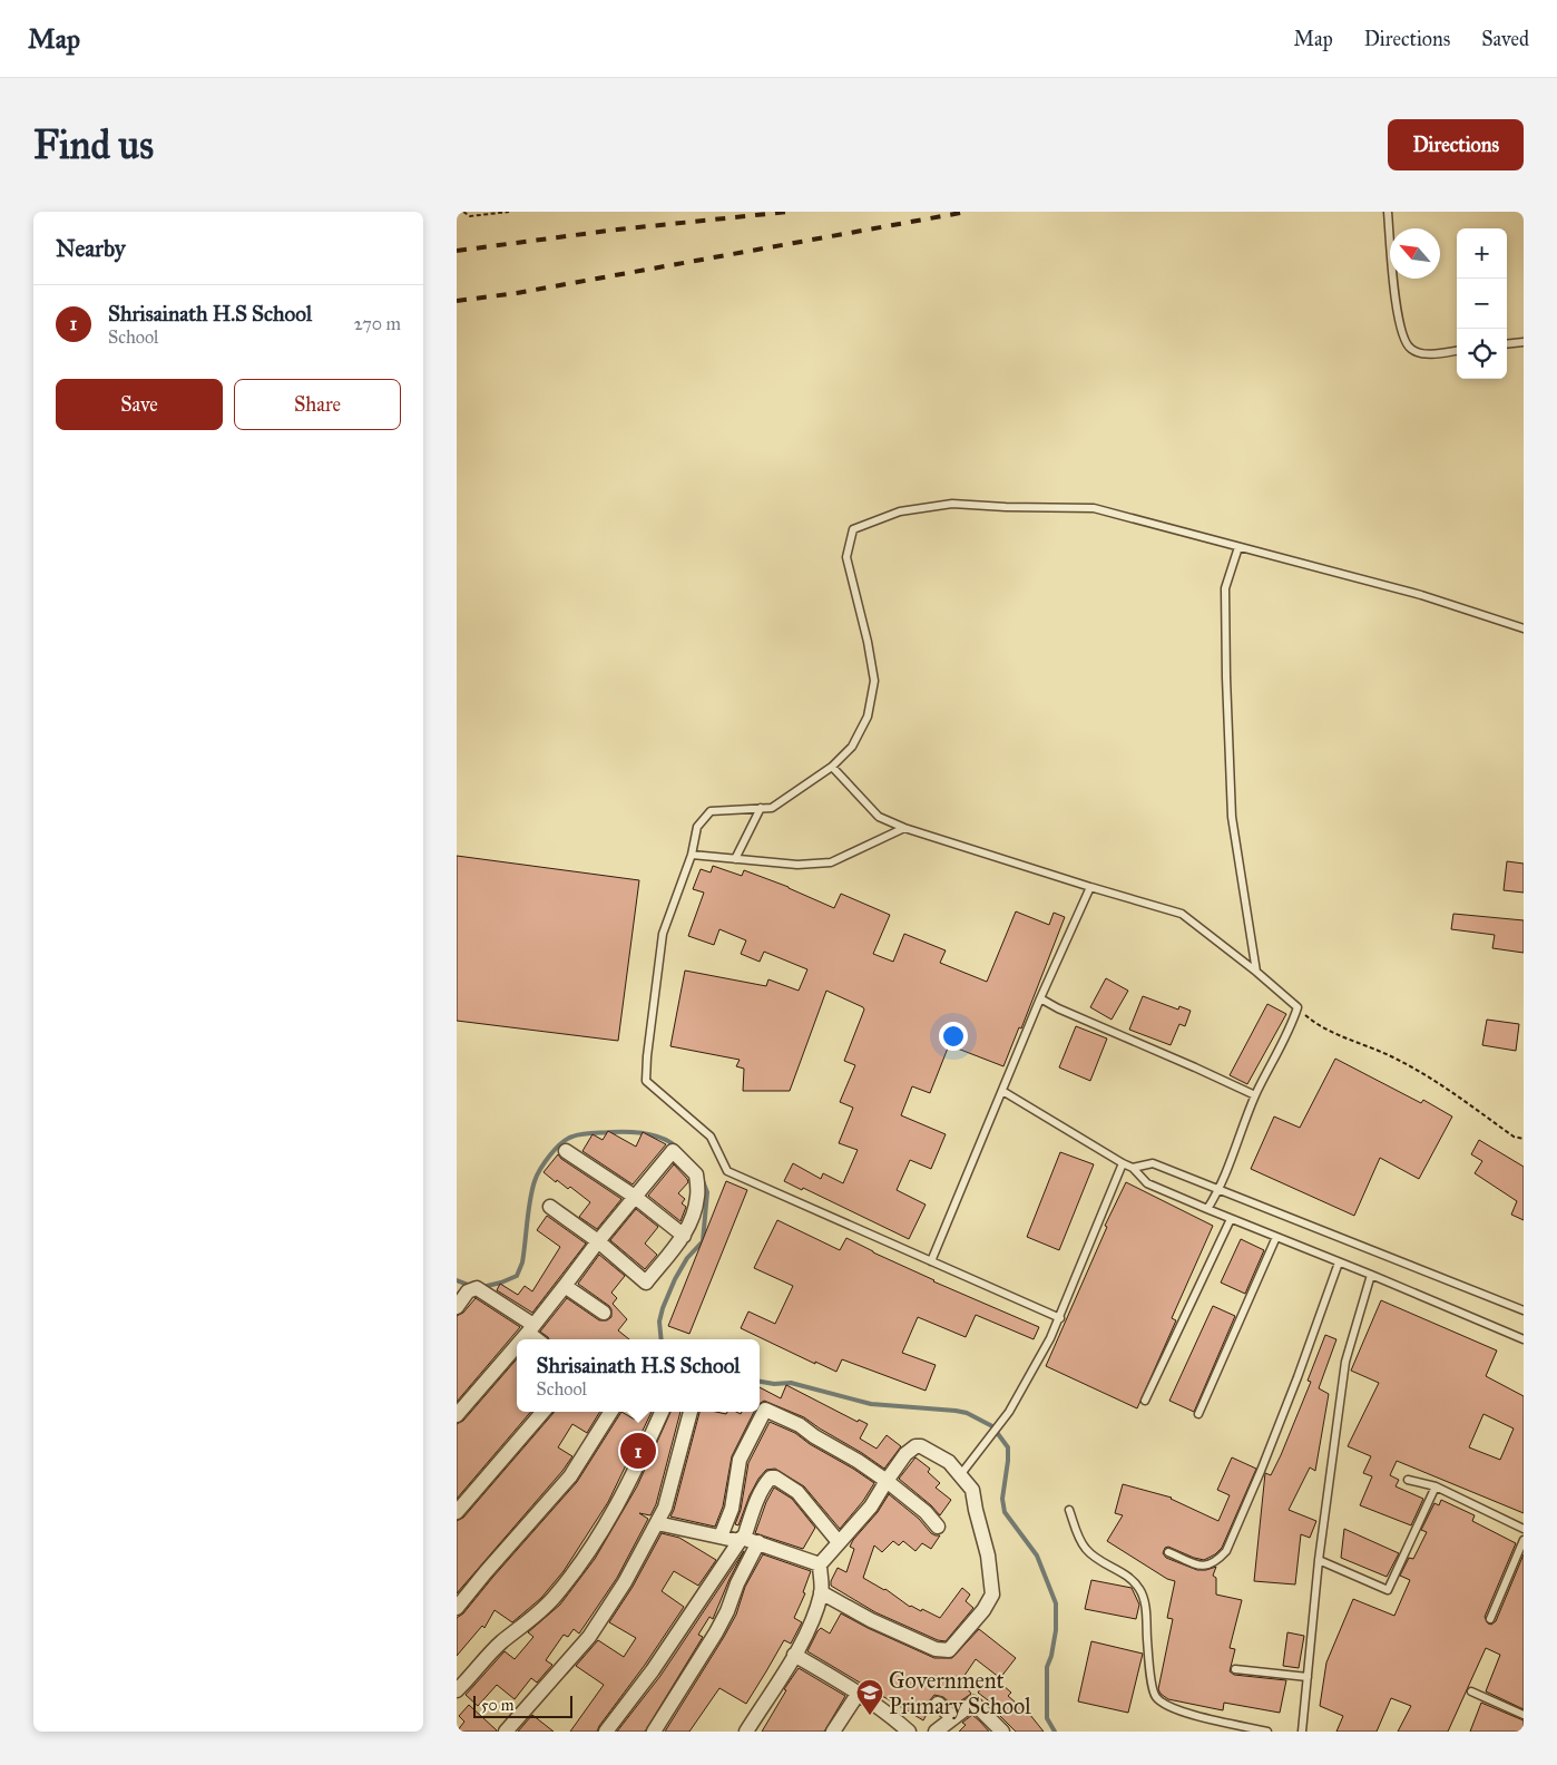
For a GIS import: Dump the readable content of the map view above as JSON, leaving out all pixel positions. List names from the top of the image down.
{
  "places": {
    "school or university": ["Government Primary School"]
  },
  "scale_bar": "50 m",
  "north": "top left",
  "page": {
    "header": "Map",
    "nav": ["Map", "Directions", "Saved"],
    "buttons": [
      "Directions",
      ["Save", "Share"]
    ],
    "title": "Find us",
    "heading": "Nearby",
    "map_buttons": ["+", "−"],
    "list": [
      {
        "mark": "1",
        "name": "Shrisainath H.S School",
        "note": "School",
        "value": "270 m"
      }
    ],
    "popup": ["Shrisainath H.S School", "School"],
    "pins": "1",
    "scale": "50 m"
  }
}
